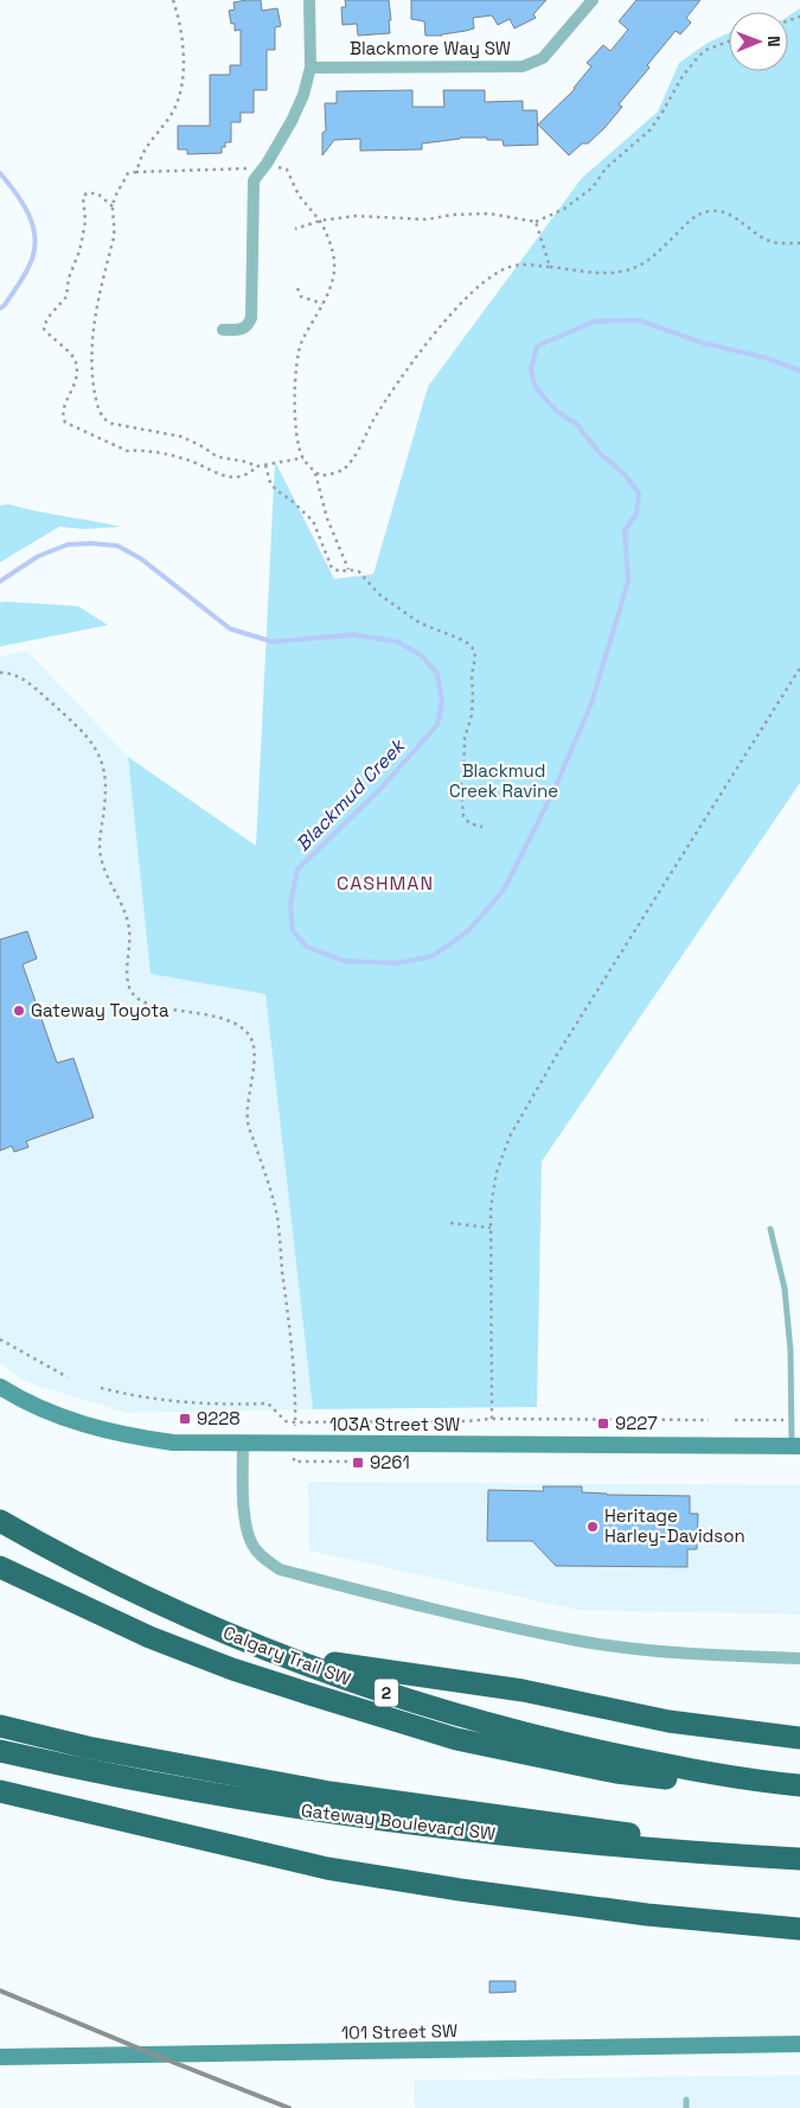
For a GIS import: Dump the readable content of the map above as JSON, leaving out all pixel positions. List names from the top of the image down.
{
  "streets": {
    "highway": ["Calgary Trail SW", "2", "Gateway Boulevard SW"],
    "street": ["Blackmore Way SW", "103A Street SW", "101 Street SW"]
  },
  "districts": ["CASHMAN"],
  "water": ["Blackmud Creek"],
  "parks": ["Blackmud Creek Ravine"],
  "places": {
    "other": ["Gateway Toyota", "Heritage Harley-Davidson"],
    "transit": ["9228", "9227", "9261"]
  },
  "north": "right"
}
